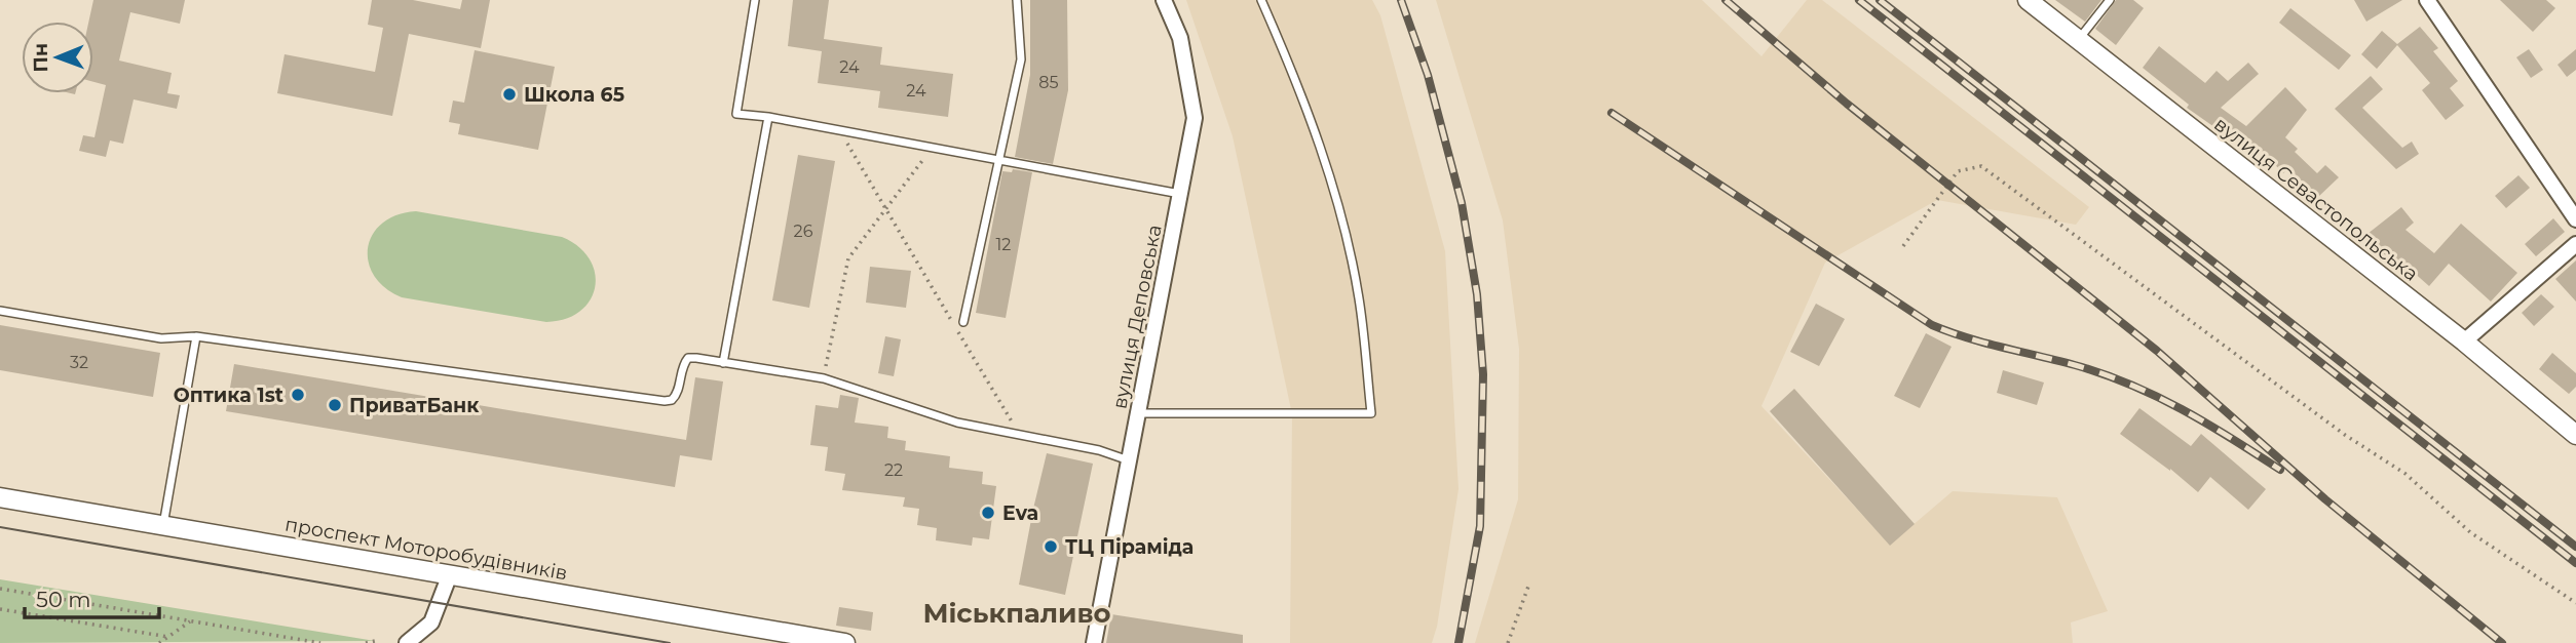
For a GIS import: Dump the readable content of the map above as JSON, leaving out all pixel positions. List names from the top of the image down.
{
  "streets": {
    "street": ["вулиця Севастопольська", "вулиця Деповська", "проспект Моторобудівників"]
  },
  "districts": ["Міськпаливо"],
  "places": [
    "Школа 65",
    "Оптика 1st",
    "ПриватБанк",
    "Eva",
    "ТЦ Піраміда"
  ],
  "house_numbers": [
    "24",
    "85",
    "24",
    "26",
    "12",
    "32",
    "22"
  ],
  "scale_bar": "50 m",
  "north": "left"
}
